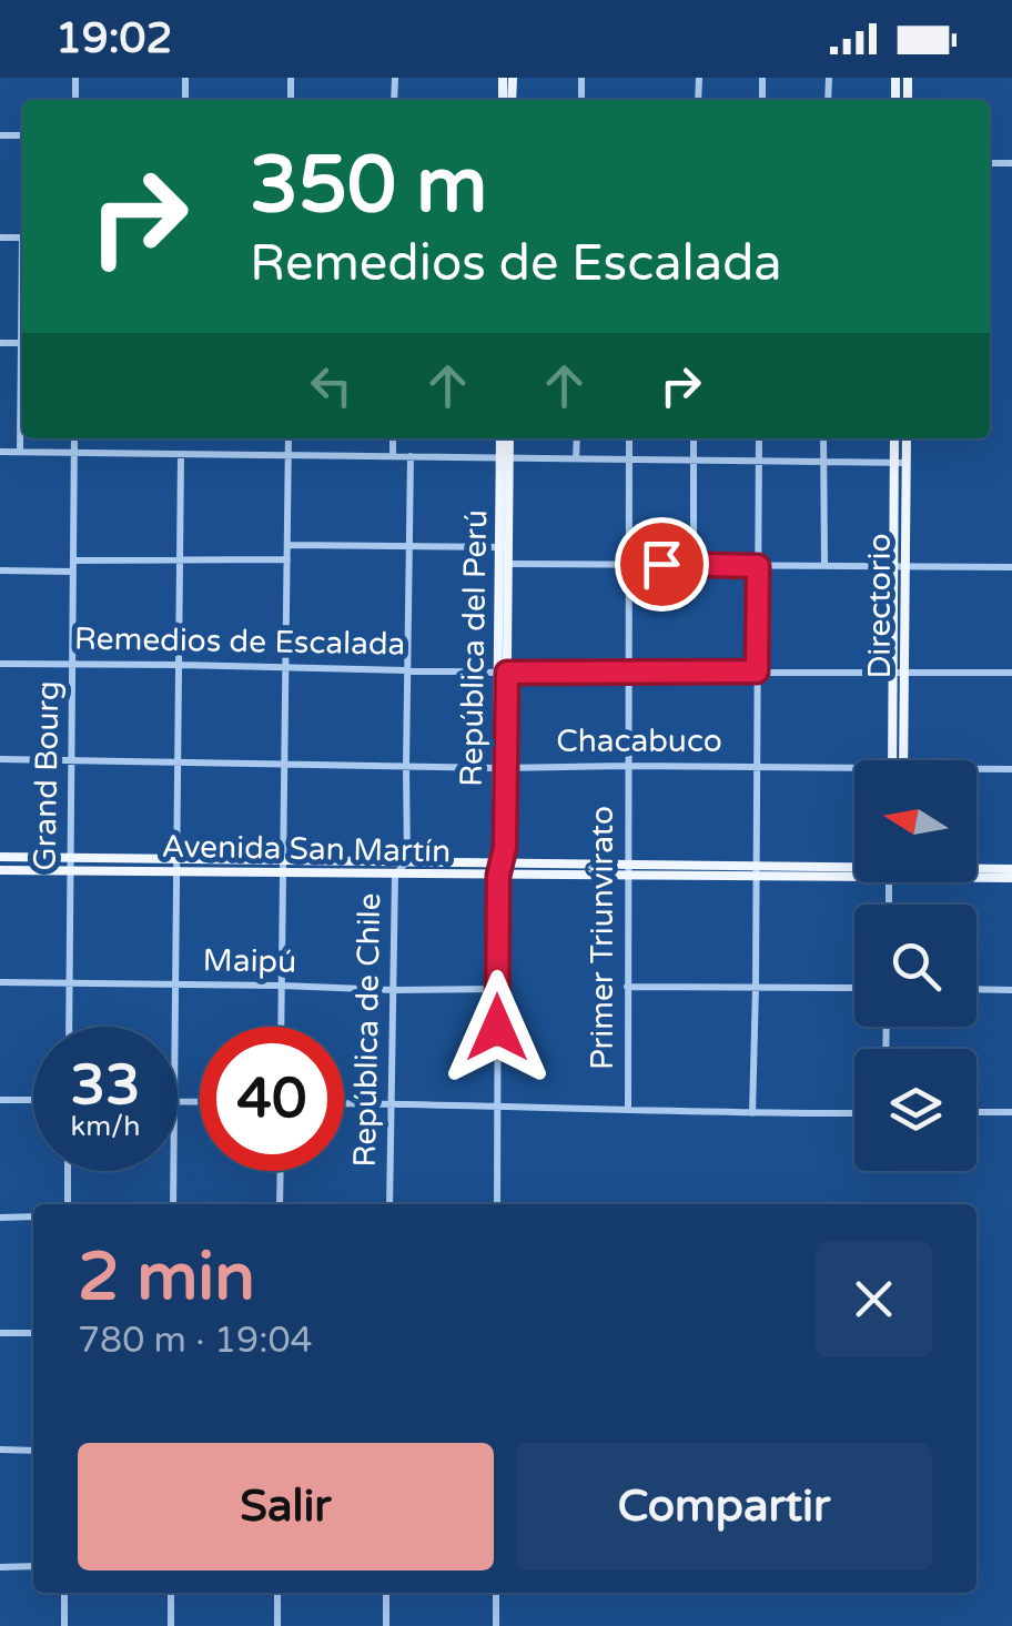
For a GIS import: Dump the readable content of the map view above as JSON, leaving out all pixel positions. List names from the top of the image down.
{
  "streets": {
    "main road": ["Directorio", "República del Perú", "Avenida San Martín"],
    "street": [
      "Remedios de Escalada",
      "Chacabuco",
      "Grand Bourg",
      "Primer Triunvirato",
      "Maipú",
      "República de Chile"
    ]
  },
  "crossings": [
    ["Directorio", "Remedios de Escalada"],
    ["Remedios de Escalada", "República del Perú"],
    ["Remedios de Escalada", "Grand Bourg"],
    ["Remedios de Escalada", "Primer Triunvirato"],
    ["Remedios de Escalada", "República de Chile"],
    ["República del Perú", "Chacabuco"],
    ["República del Perú", "Avenida San Martín"],
    ["República del Perú", "Maipú"],
    ["Chacabuco", "Grand Bourg"],
    ["Chacabuco", "Primer Triunvirato"],
    ["Chacabuco", "República de Chile"],
    ["Grand Bourg", "Avenida San Martín"],
    ["Grand Bourg", "Maipú"],
    ["Avenida San Martín", "Primer Triunvirato"],
    ["Avenida San Martín", "República de Chile"],
    ["Maipú", "República de Chile"]
  ],
  "north": "left",
  "page": {
    "status": "19:02",
    "turn": ["350 m", "Remedios de Escalada"],
    "speed": "33 km/h",
    "limit": "40",
    "heading": ["2 min", "780 m · 19:04"],
    "buttons": ["Salir", "Compartir"]
  }
}
